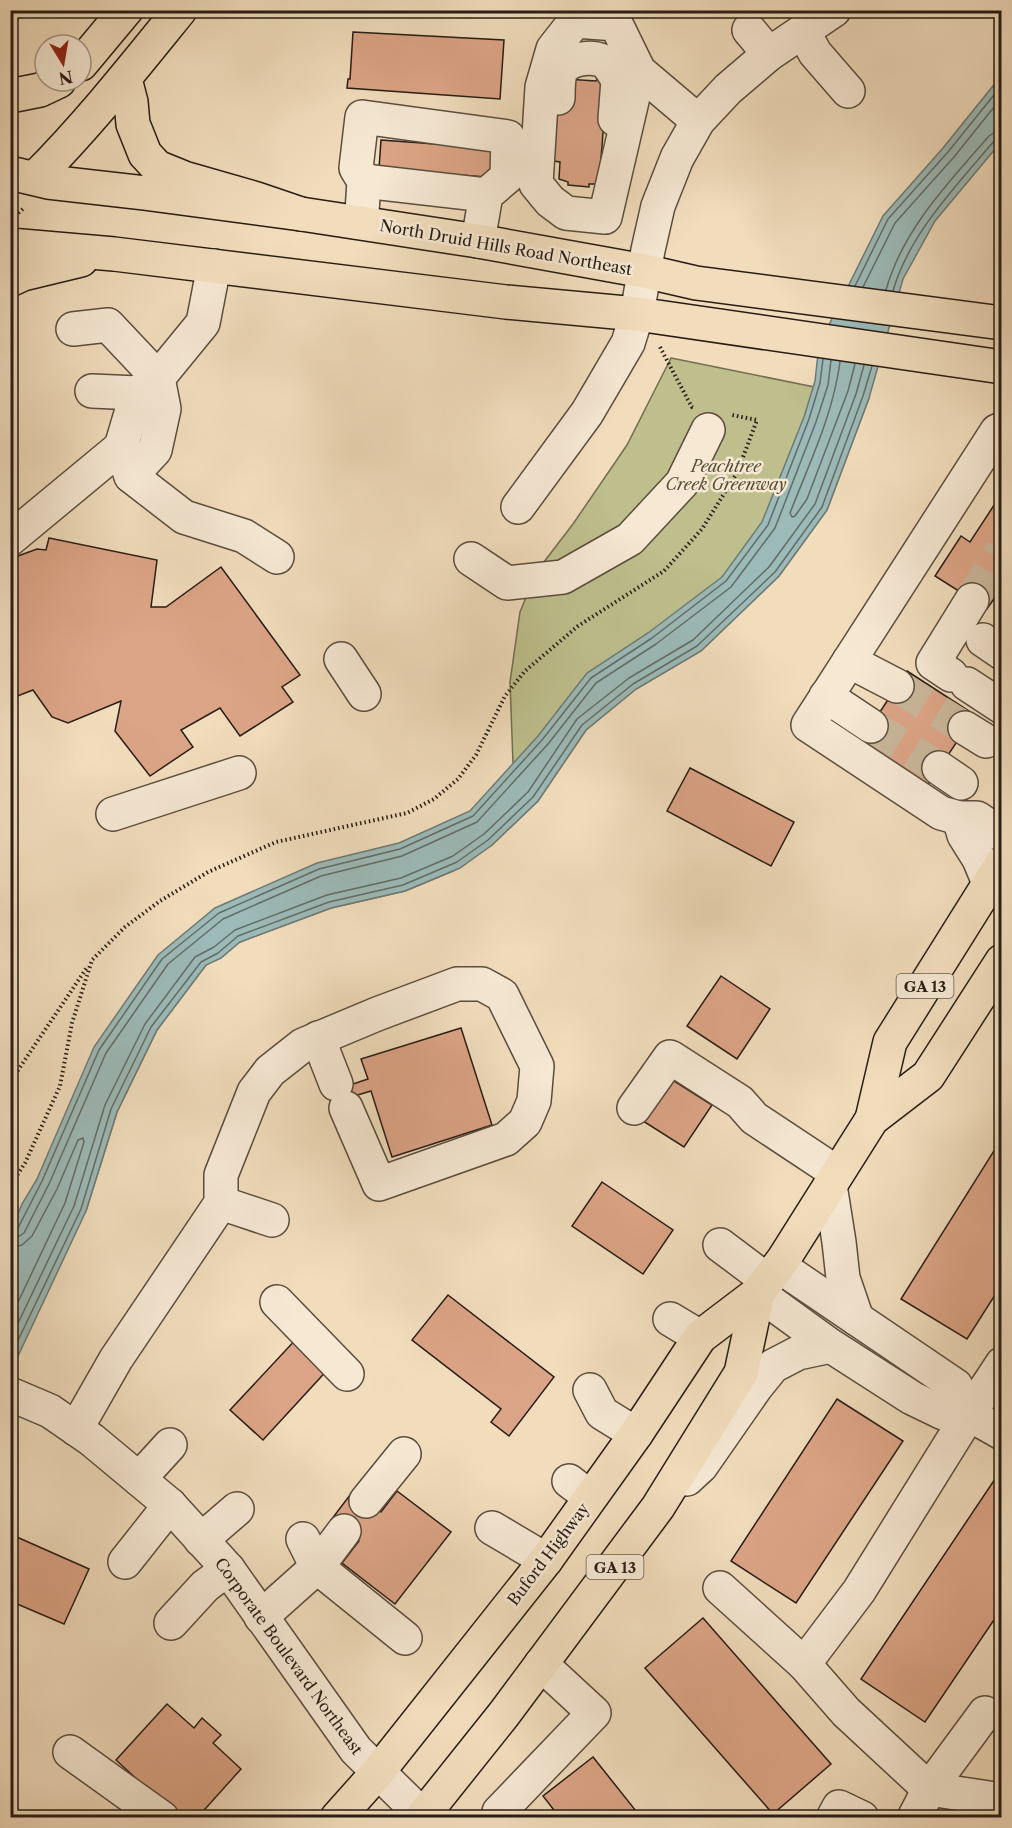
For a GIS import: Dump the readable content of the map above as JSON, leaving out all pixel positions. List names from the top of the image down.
{
  "streets": {
    "main road": ["North Druid Hills Road Northeast", "GA 13", "Buford Highway"],
    "street": ["Corporate Boulevard Northeast"]
  },
  "crossings": [
    ["Buford Highway", "Corporate Boulevard Northeast"]
  ],
  "parks": ["Peachtree Creek Greenway"],
  "north": "bottom"
}
